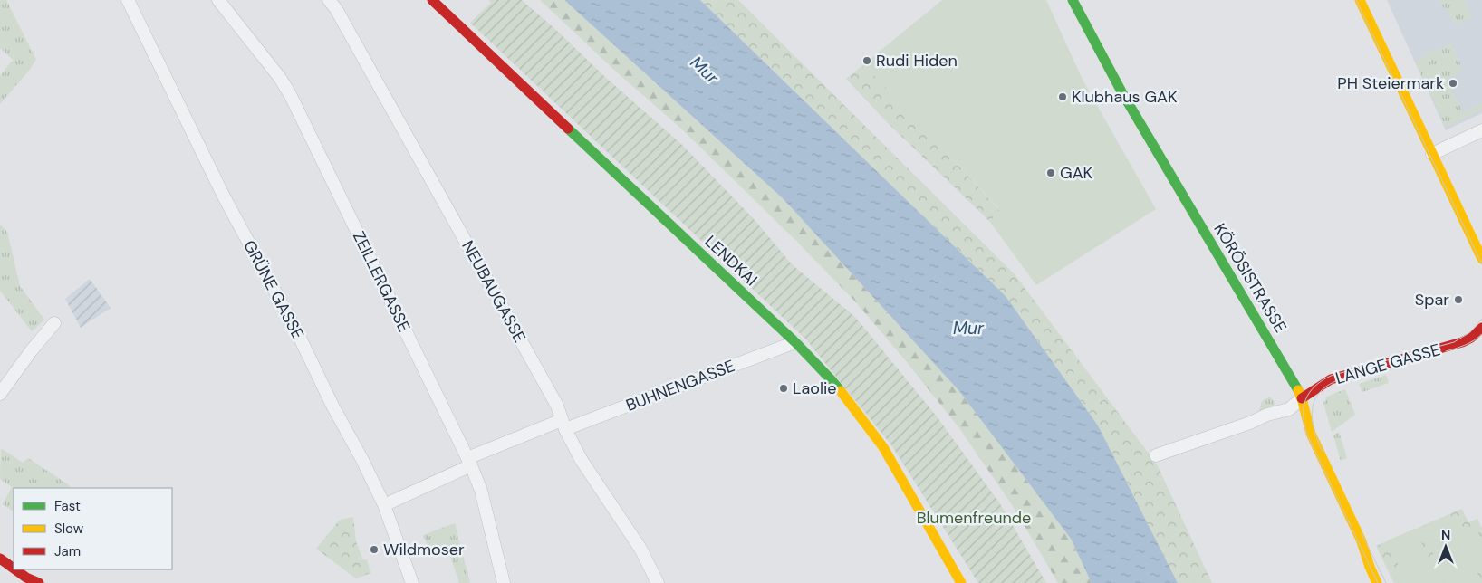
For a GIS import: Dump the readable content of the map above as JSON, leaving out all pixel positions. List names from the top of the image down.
{
  "streets": {
    "main road": ["LENDKAI", "KÖRÖSISTRASSE", "LANGE GASSE"],
    "street": [
      "ZEILLERGASSE",
      "GRÜNE GASSE",
      "NEUBAUGASSE",
      "BUHNENGASSE"
    ]
  },
  "crossings": [
    ["LENDKAI", "BUHNENGASSE"],
    ["KÖRÖSISTRASSE", "LANGE GASSE"],
    ["ZEILLERGASSE", "BUHNENGASSE"],
    ["GRÜNE GASSE", "BUHNENGASSE"],
    ["NEUBAUGASSE", "BUHNENGASSE"]
  ],
  "water": ["Mur"],
  "parks": ["Blumenfreunde"],
  "places": [
    "Rudi Hiden",
    "PH Steiermark",
    "Klubhaus GAK",
    "GAK",
    "Spar",
    "Laolie",
    "Wildmoser"
  ],
  "legend": ["Fast", "Slow", "Jam"],
  "north": "top"
}
